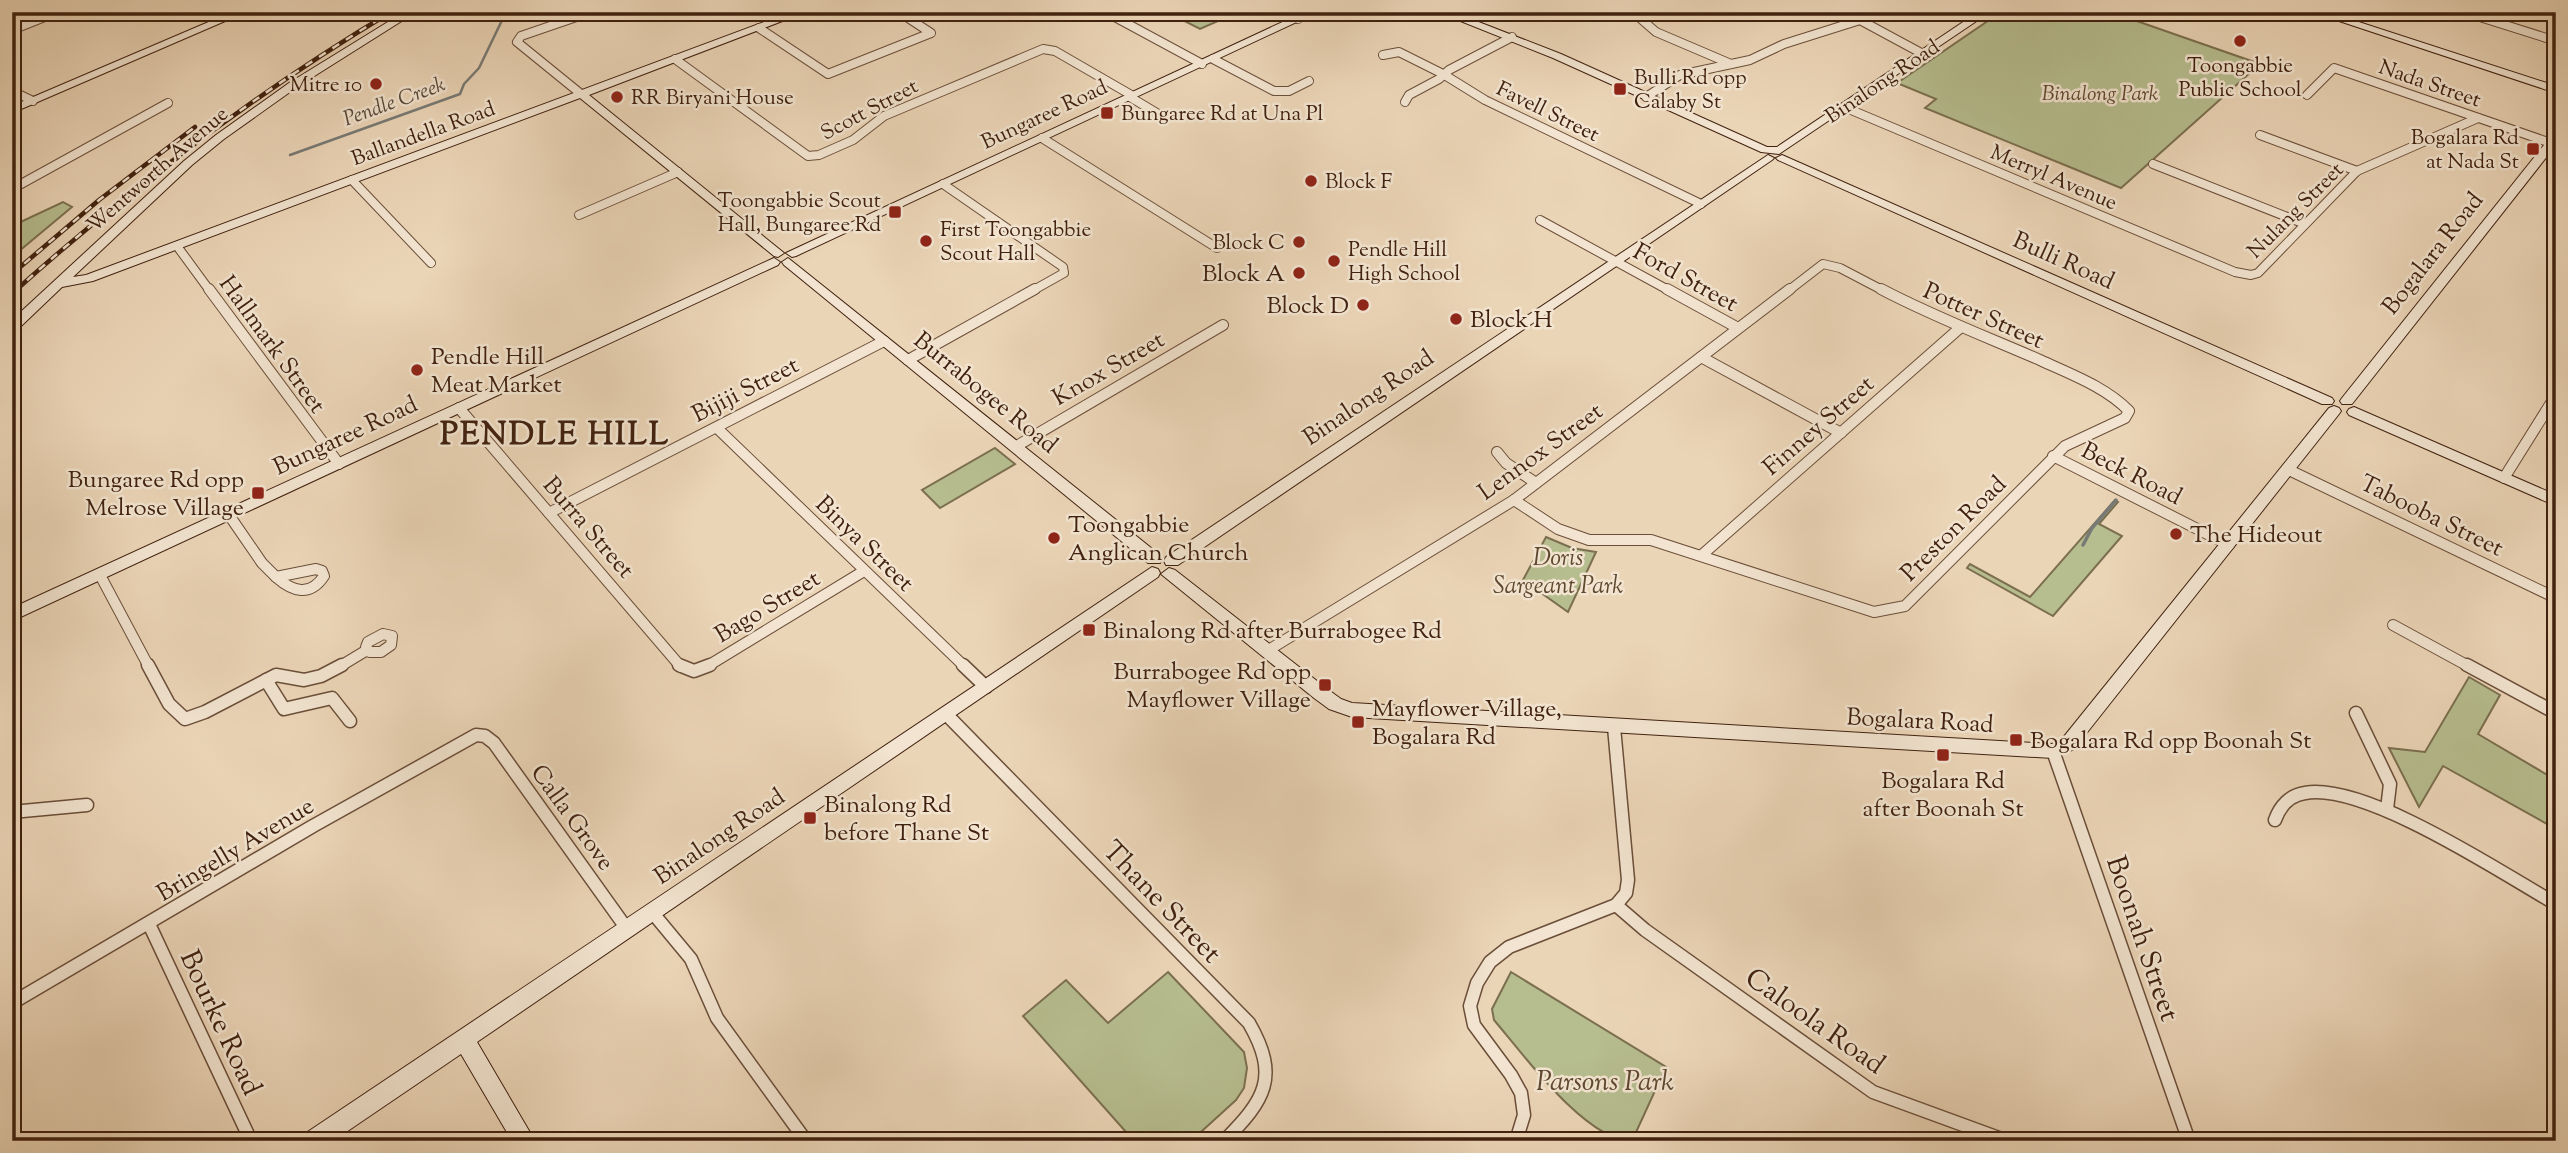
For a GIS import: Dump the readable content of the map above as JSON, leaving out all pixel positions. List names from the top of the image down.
{
  "streets": {
    "street": [
      "Binalong Road",
      "Nada Street",
      "Scott Street",
      "Favell Street",
      "Bungaree Road",
      "Ballandella Road",
      "Wentworth Avenue",
      "Merryl Avenue",
      "Nulang Street",
      "Bogalara Road",
      "Bulli Road",
      "Ford Street",
      "Potter Street",
      "Hallmark Street",
      "Knox Street",
      "Bijiji Street",
      "Burrabogee Road",
      "Finney Street",
      "Lennox Street",
      "Beck Road",
      "Tabooba Street",
      "Burra Street",
      "Preston Road",
      "Binya Street",
      "Bago Street",
      "Calla Grove",
      "Bringelly Avenue",
      "Thane Street",
      "Boonah Street",
      "Caloola Road",
      "Bourke Road"
    ]
  },
  "crossings": [
    ["Binalong Road", "Favell Street"],
    ["Binalong Road", "Merryl Avenue"],
    ["Binalong Road", "Bulli Road"],
    ["Binalong Road", "Ford Street"],
    ["Binalong Road", "Burrabogee Road"],
    ["Binalong Road", "Binya Street"],
    ["Binalong Road", "Calla Grove"],
    ["Binalong Road", "Thane Street"],
    ["Nada Street", "Nulang Street"],
    ["Nada Street", "Bogalara Road"],
    ["Scott Street", "Bungaree Road"],
    ["Scott Street", "Ballandella Road"],
    ["Bungaree Road", "Hallmark Street"],
    ["Bungaree Road", "Burrabogee Road"],
    ["Bungaree Road", "Burra Street"],
    ["Ballandella Road", "Wentworth Avenue"],
    ["Ballandella Road", "Hallmark Street"],
    ["Ballandella Road", "Burrabogee Road"],
    ["Merryl Avenue", "Nulang Street"],
    ["Bogalara Road", "Bulli Road"],
    ["Bogalara Road", "Burrabogee Road"],
    ["Bogalara Road", "Beck Road"],
    ["Bogalara Road", "Tabooba Street"],
    ["Bogalara Road", "Boonah Street"],
    ["Ford Street", "Lennox Street"],
    ["Potter Street", "Finney Street"],
    ["Potter Street", "Lennox Street"],
    ["Potter Street", "Preston Road"],
    ["Knox Street", "Burrabogee Road"],
    ["Bijiji Street", "Burrabogee Road"],
    ["Bijiji Street", "Burra Street"],
    ["Bijiji Street", "Binya Street"],
    ["Burrabogee Road", "Lennox Street"],
    ["Finney Street", "Preston Road"],
    ["Lennox Street", "Preston Road"],
    ["Beck Road", "Preston Road"],
    ["Burra Street", "Bago Street"],
    ["Binya Street", "Bago Street"],
    ["Calla Grove", "Bringelly Avenue"],
    ["Bringelly Avenue", "Bourke Road"]
  ],
  "districts": ["PENDLE HILL"],
  "water": ["Pendle Creek"],
  "parks": ["Binalong Park", "Doris Sargeant Park", "Parsons Park"],
  "places": {
    "other": [
      "Toongabbie Public School",
      "Mitre 10",
      "RR Biryani House",
      "Block F",
      "First Toongabbie Scout Hall",
      "Block C",
      "Pendle Hill High School",
      "Block A",
      "Block D",
      "Block H",
      "Pendle Hill Meat Market",
      "The Hideout",
      "Toongabbie Anglican Church"
    ],
    "transit": [
      "Bulli Rd opp Calaby St",
      "Bungaree Rd at Una Pl",
      "Bogalara Rd at Nada St",
      "Toongabbie Scout Hall, Bungaree Rd",
      "Bungaree Rd opp Melrose Village",
      "Binalong Rd after Burrabogee Rd",
      "Burrabogee Rd opp Mayflower Village",
      "Mayflower Village, Bogalara Rd",
      "Bogalara Rd opp Boonah St",
      "Bogalara Rd after Boonah St",
      "Binalong Rd before Thane St"
    ]
  }
}
